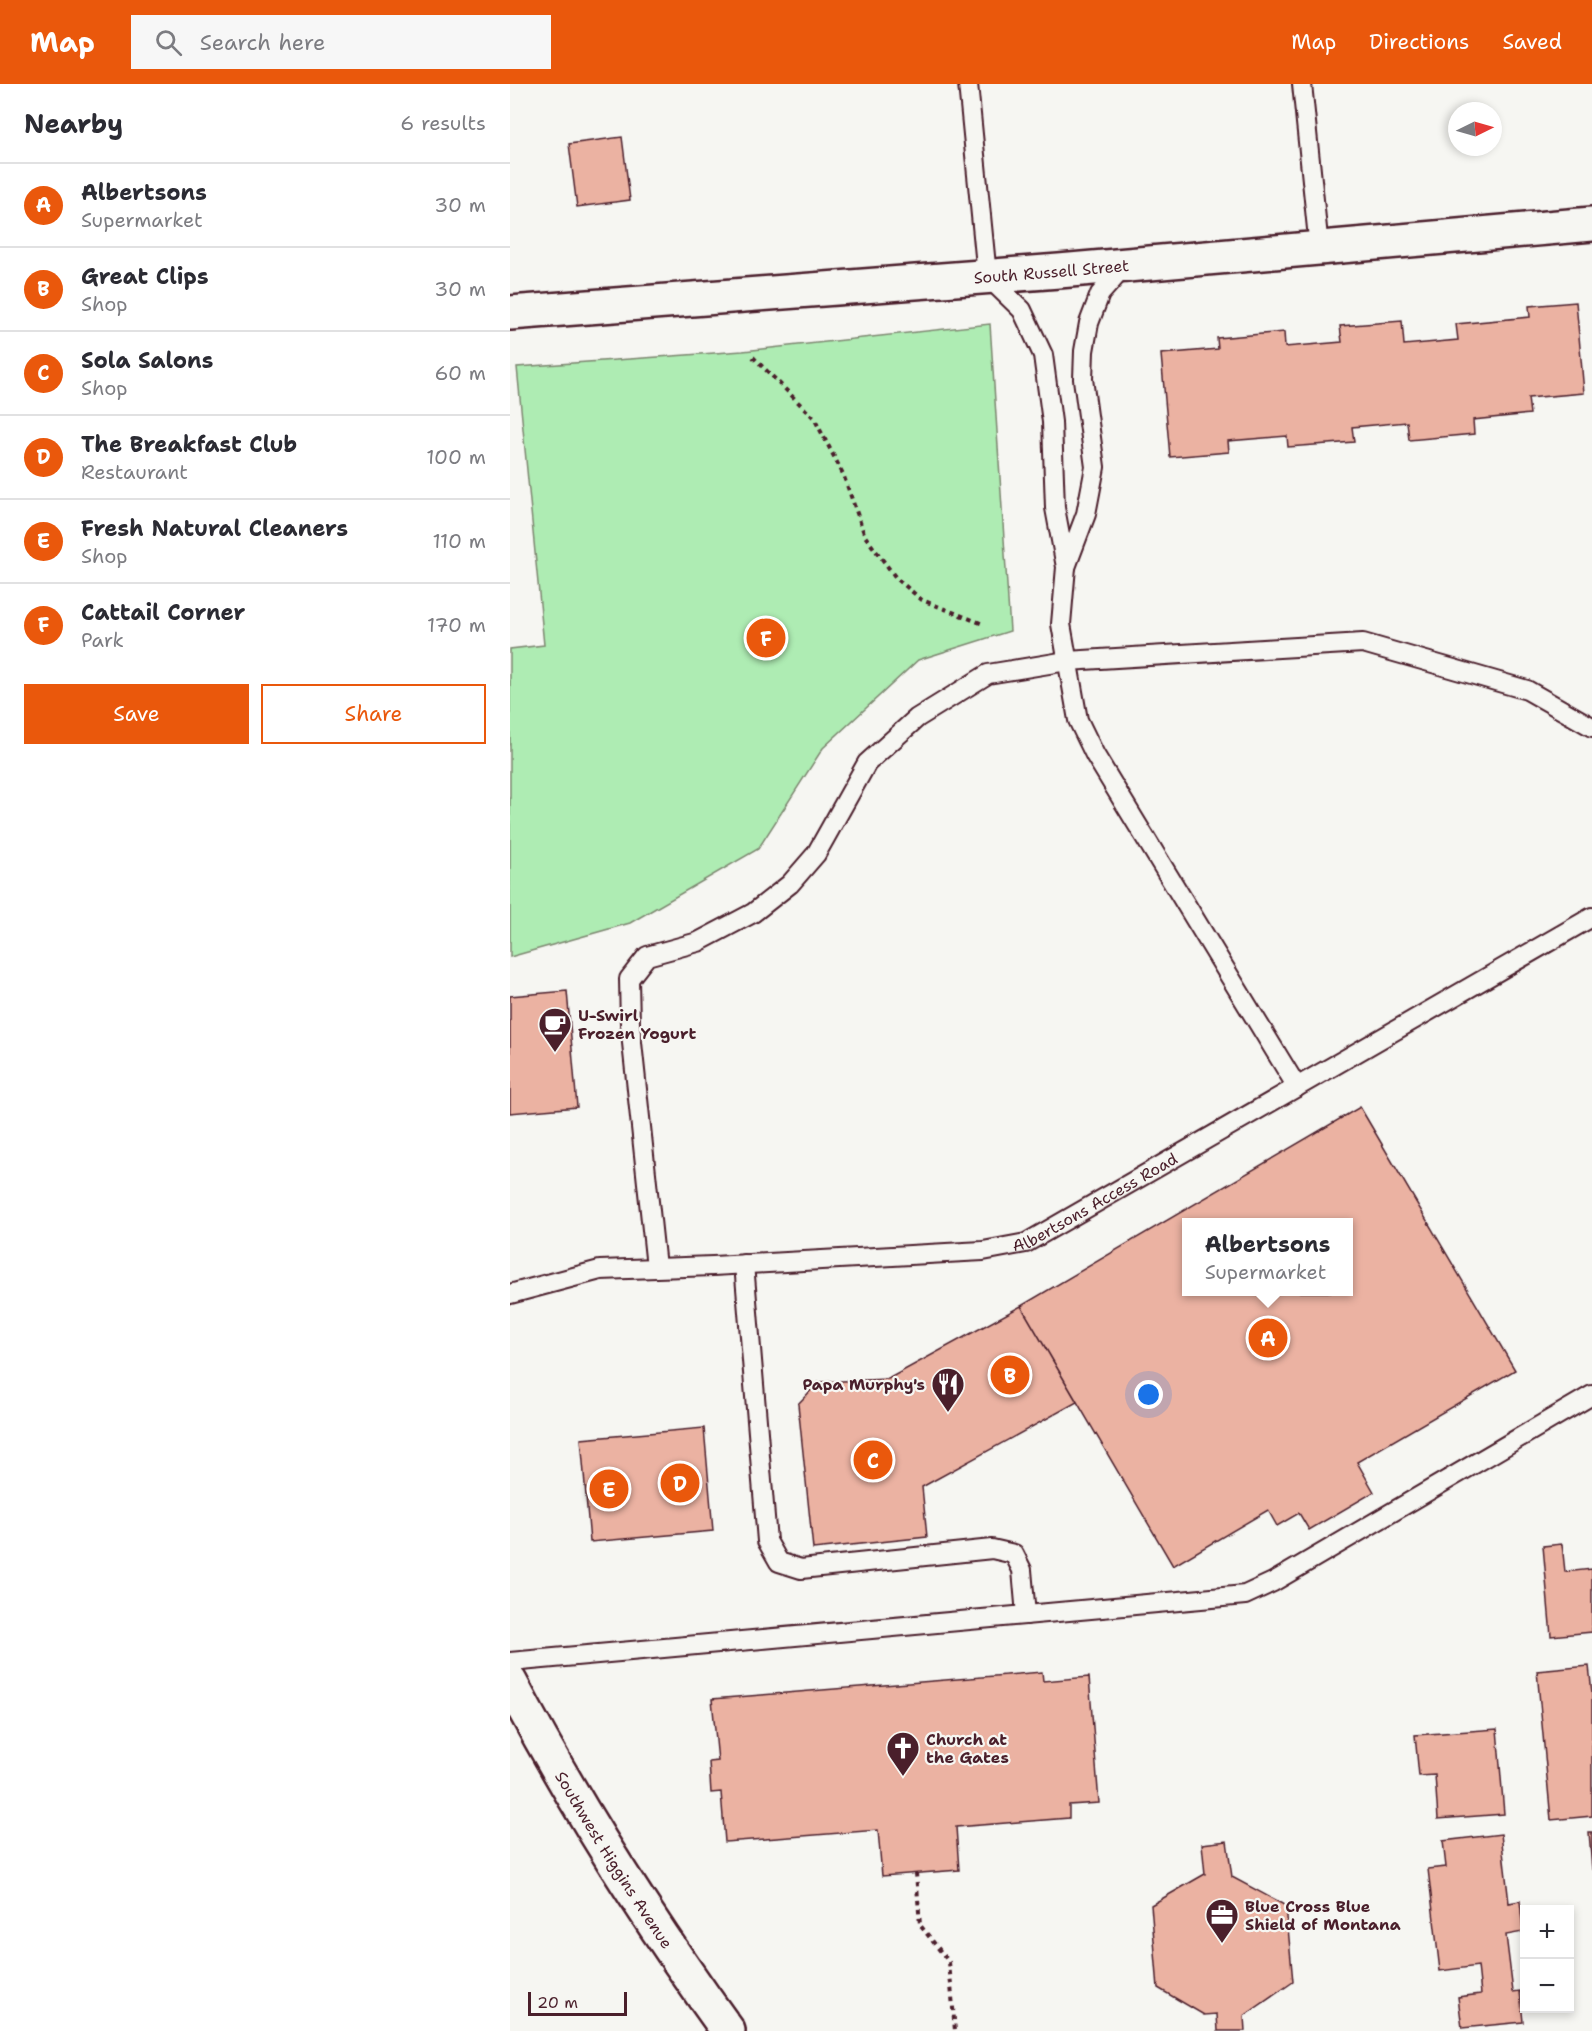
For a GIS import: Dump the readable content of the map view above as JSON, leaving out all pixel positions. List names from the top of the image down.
{
  "streets": {
    "main road": ["South Russell Street", "Southwest Higgins Avenue"],
    "lane": ["Albertsons Access Road"]
  },
  "places": {
    "cafe": ["U-Swirl Frozen Yogurt"],
    "restaurant": ["Papa Murphy's"],
    "church": ["Church at the Gates"],
    "office": ["Blue Cross Blue Shield of Montana"]
  },
  "scale_bar": "20 m",
  "north": "right",
  "page": {
    "header": "Map",
    "search": "Search here",
    "nav": ["Map", "Directions", "Saved"],
    "heading": ["Nearby", "6 results"],
    "list": [
      {
        "mark": "A",
        "name": "Albertsons",
        "note": "Supermarket",
        "value": "30 m"
      },
      {
        "mark": "B",
        "name": "Great Clips",
        "note": "Shop",
        "value": "30 m"
      },
      {
        "mark": "C",
        "name": "Sola Salons",
        "note": "Shop",
        "value": "60 m"
      },
      {
        "mark": "D",
        "name": "The Breakfast Club",
        "note": "Restaurant",
        "value": "100 m"
      },
      {
        "mark": "E",
        "name": "Fresh Natural Cleaners",
        "note": "Shop",
        "value": "110 m"
      },
      {
        "mark": "F",
        "name": "Cattail Corner",
        "note": "Park",
        "value": "170 m"
      }
    ],
    "pins": [
      "F",
      "A",
      "B",
      "C",
      "D",
      "E"
    ],
    "buttons": ["Save", "Share"],
    "popup": ["Albertsons", "Supermarket"],
    "map_buttons": ["+", "−"],
    "scale": "20 m"
  }
}
